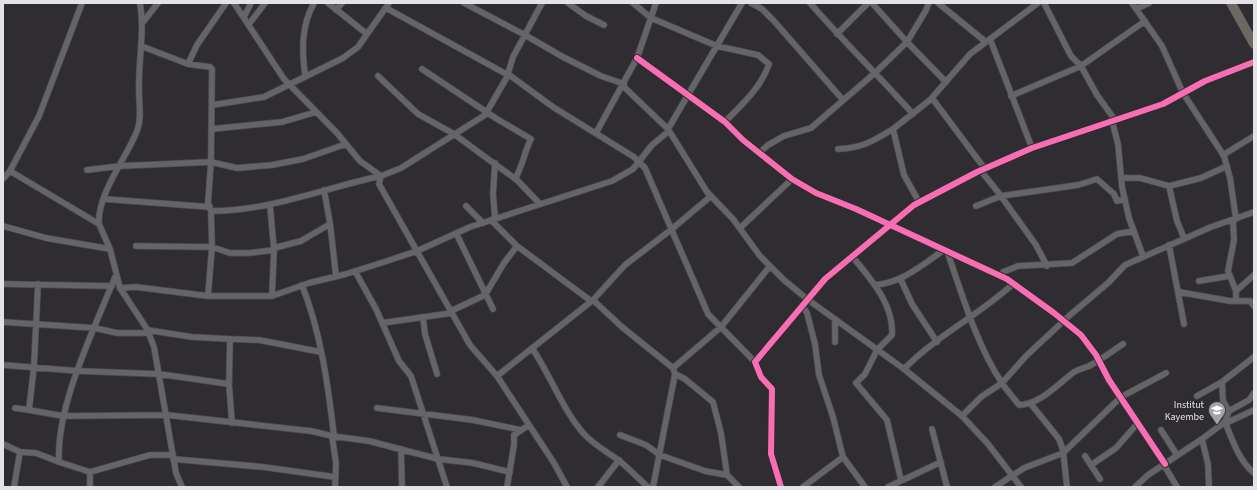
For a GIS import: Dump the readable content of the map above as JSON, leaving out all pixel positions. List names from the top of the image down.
{
  "places": {
    "school or university": ["Institut Kayembe"]
  }
}
